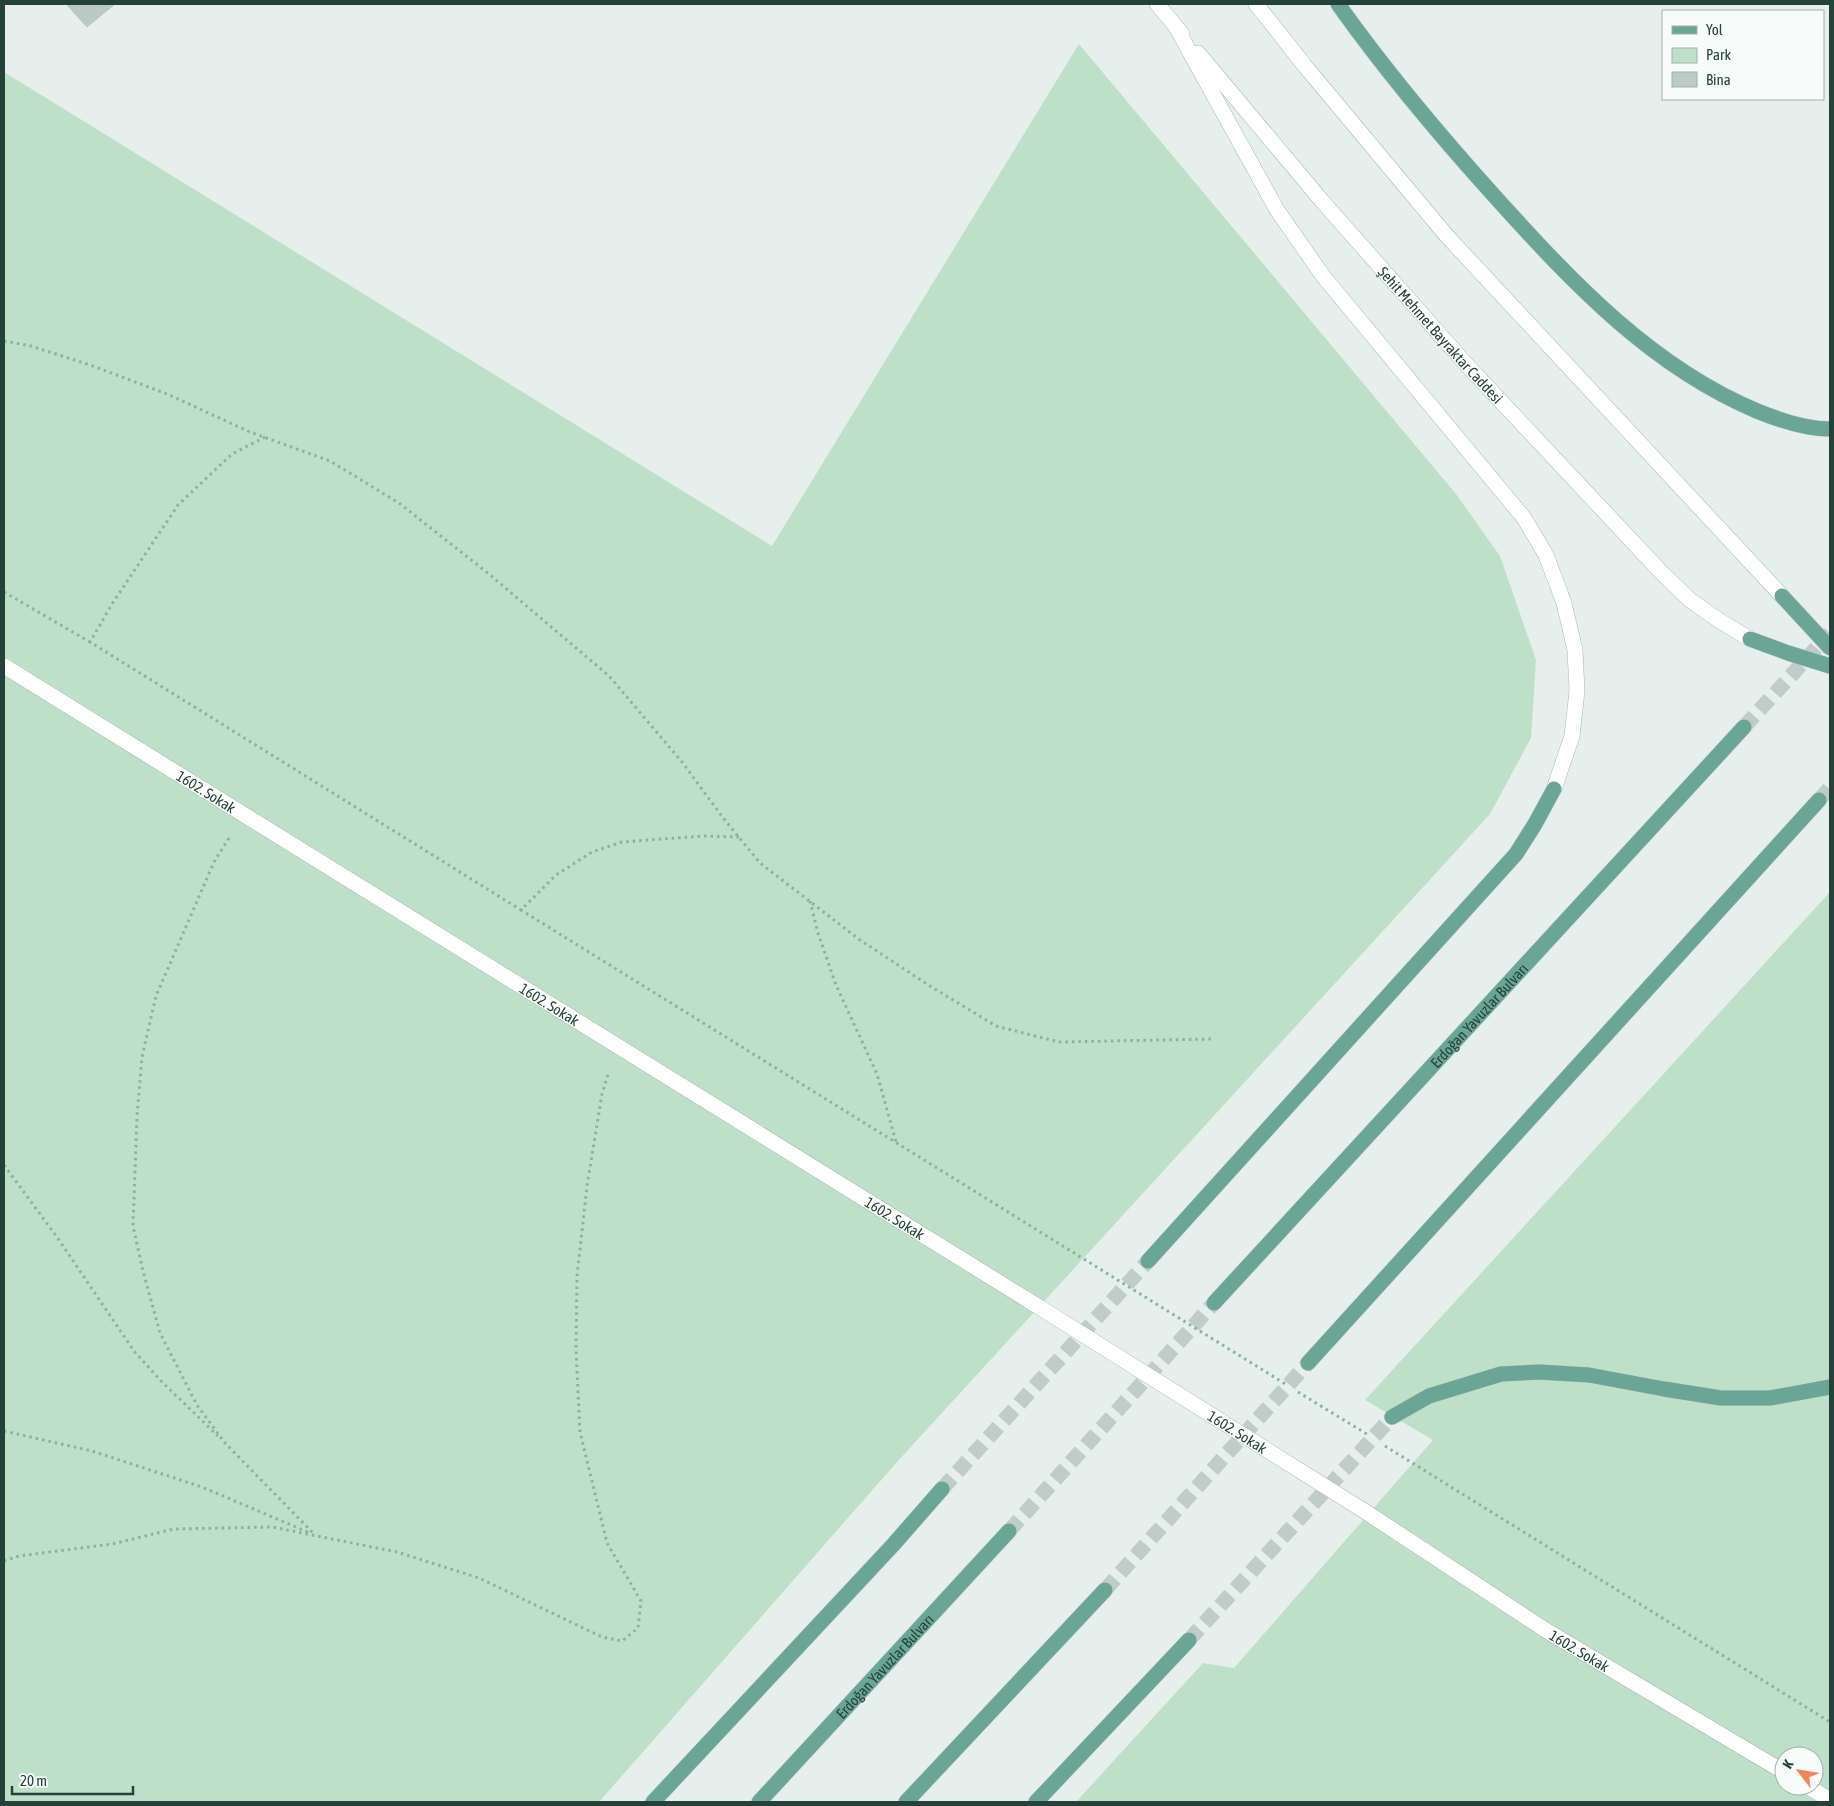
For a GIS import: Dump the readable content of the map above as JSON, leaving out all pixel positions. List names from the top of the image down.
{
  "streets": {
    "main road": ["Şehit Mehmet Bayraktar Caddesi", "1602. Sokak", "Erdoğan Yavuzlar Bulvarı"]
  },
  "legend": ["Yol", "Park", "Bina"],
  "scale_bar": "20 m",
  "north": "top left"
}
